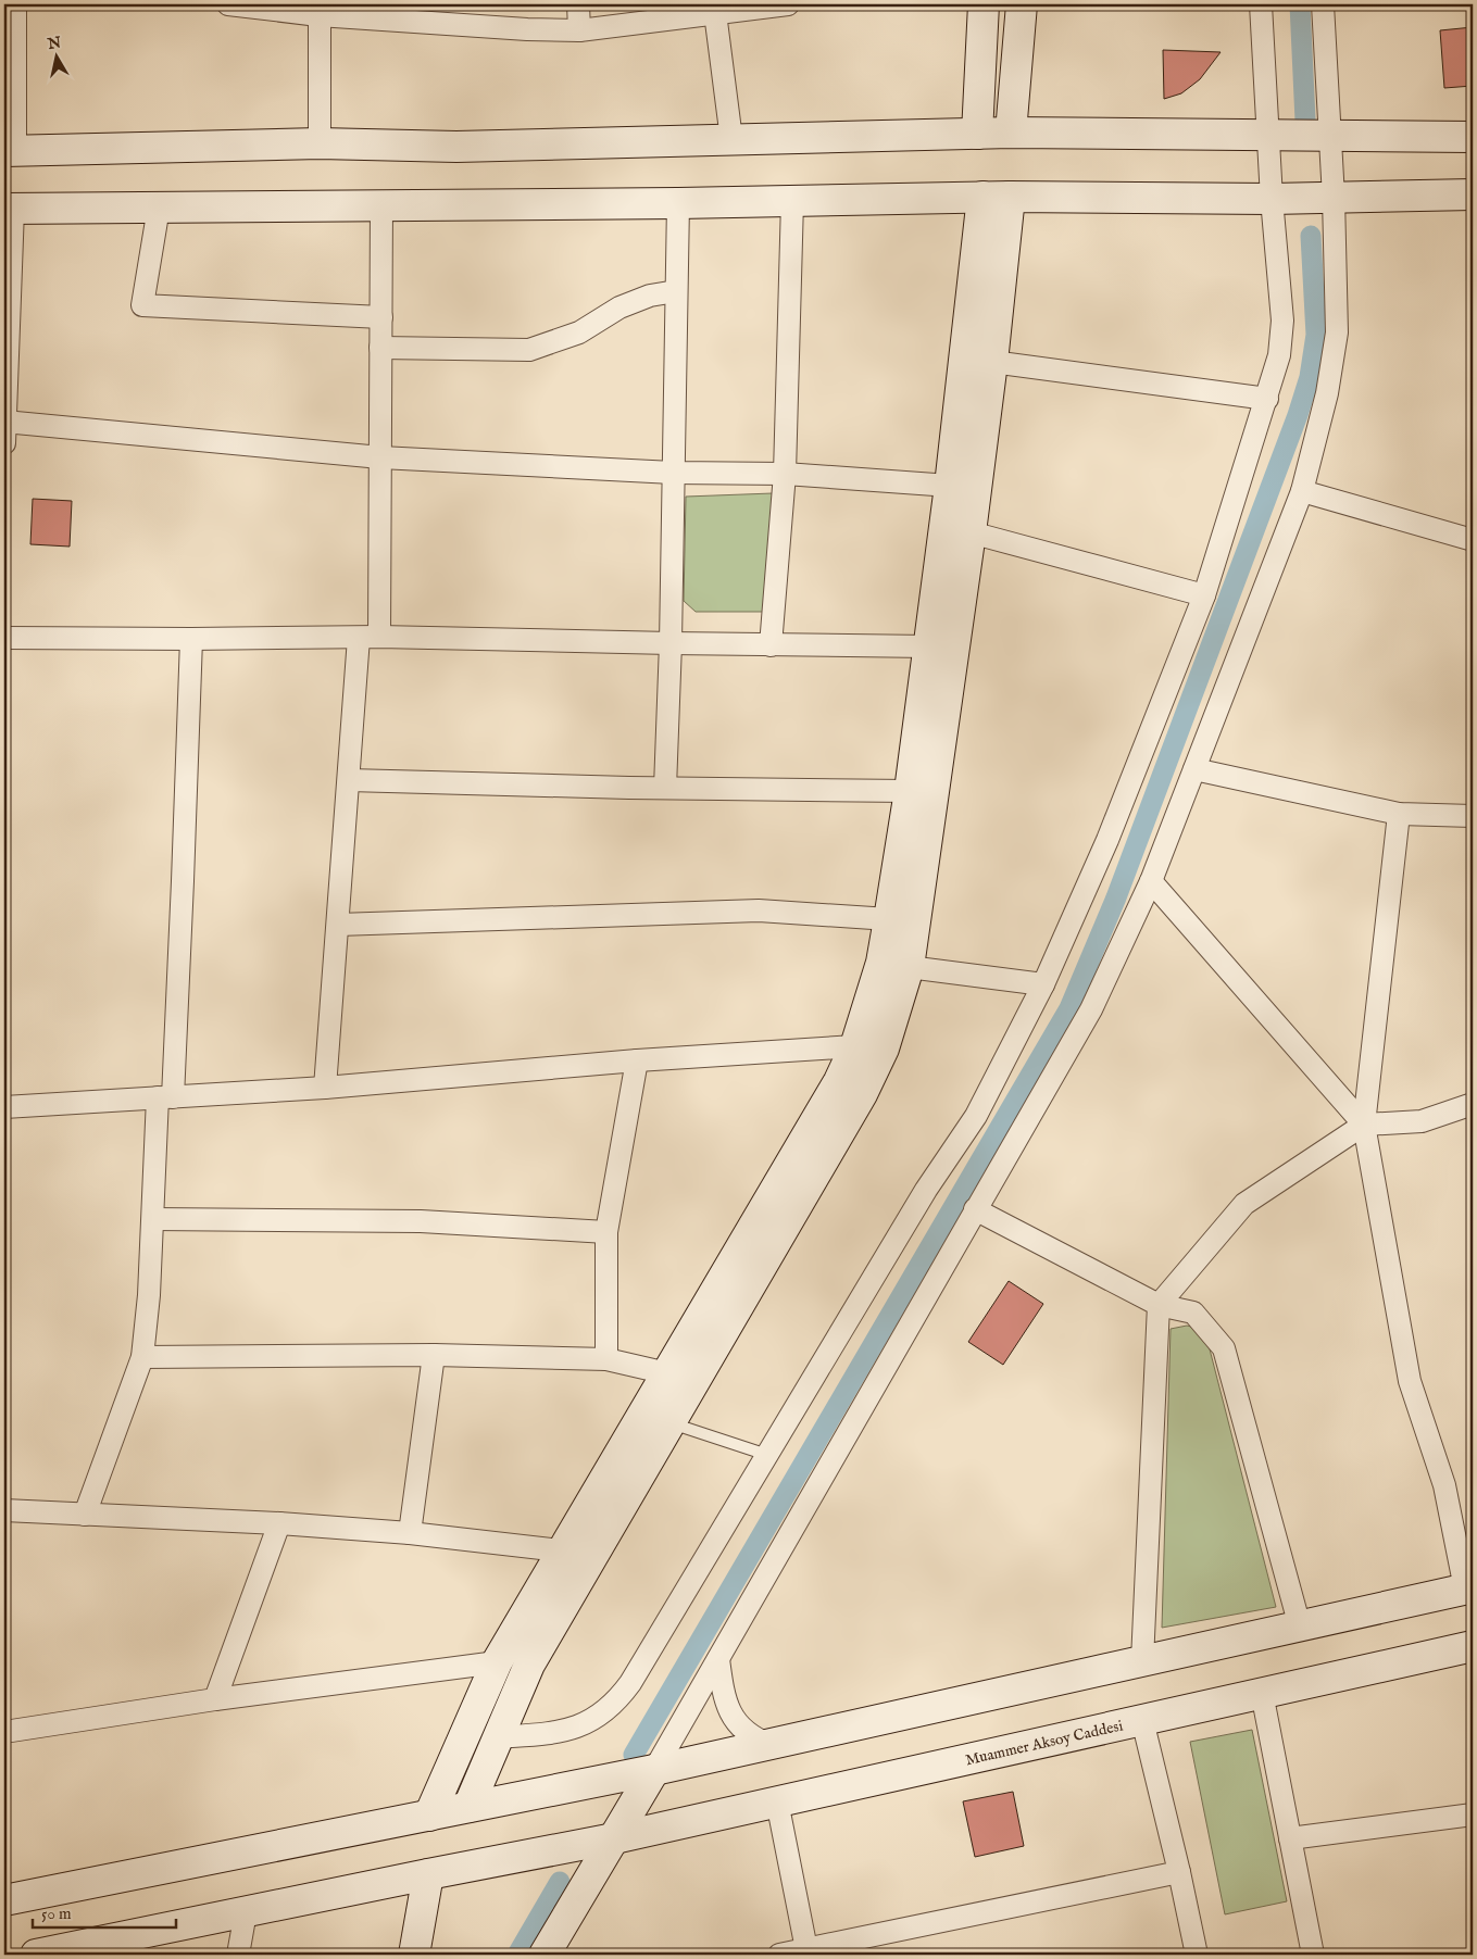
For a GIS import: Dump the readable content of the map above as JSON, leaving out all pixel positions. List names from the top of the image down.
{
  "streets": {
    "street": ["Muammer Aksoy Caddesi"]
  },
  "scale_bar": "50 m",
  "north": "top"
}
